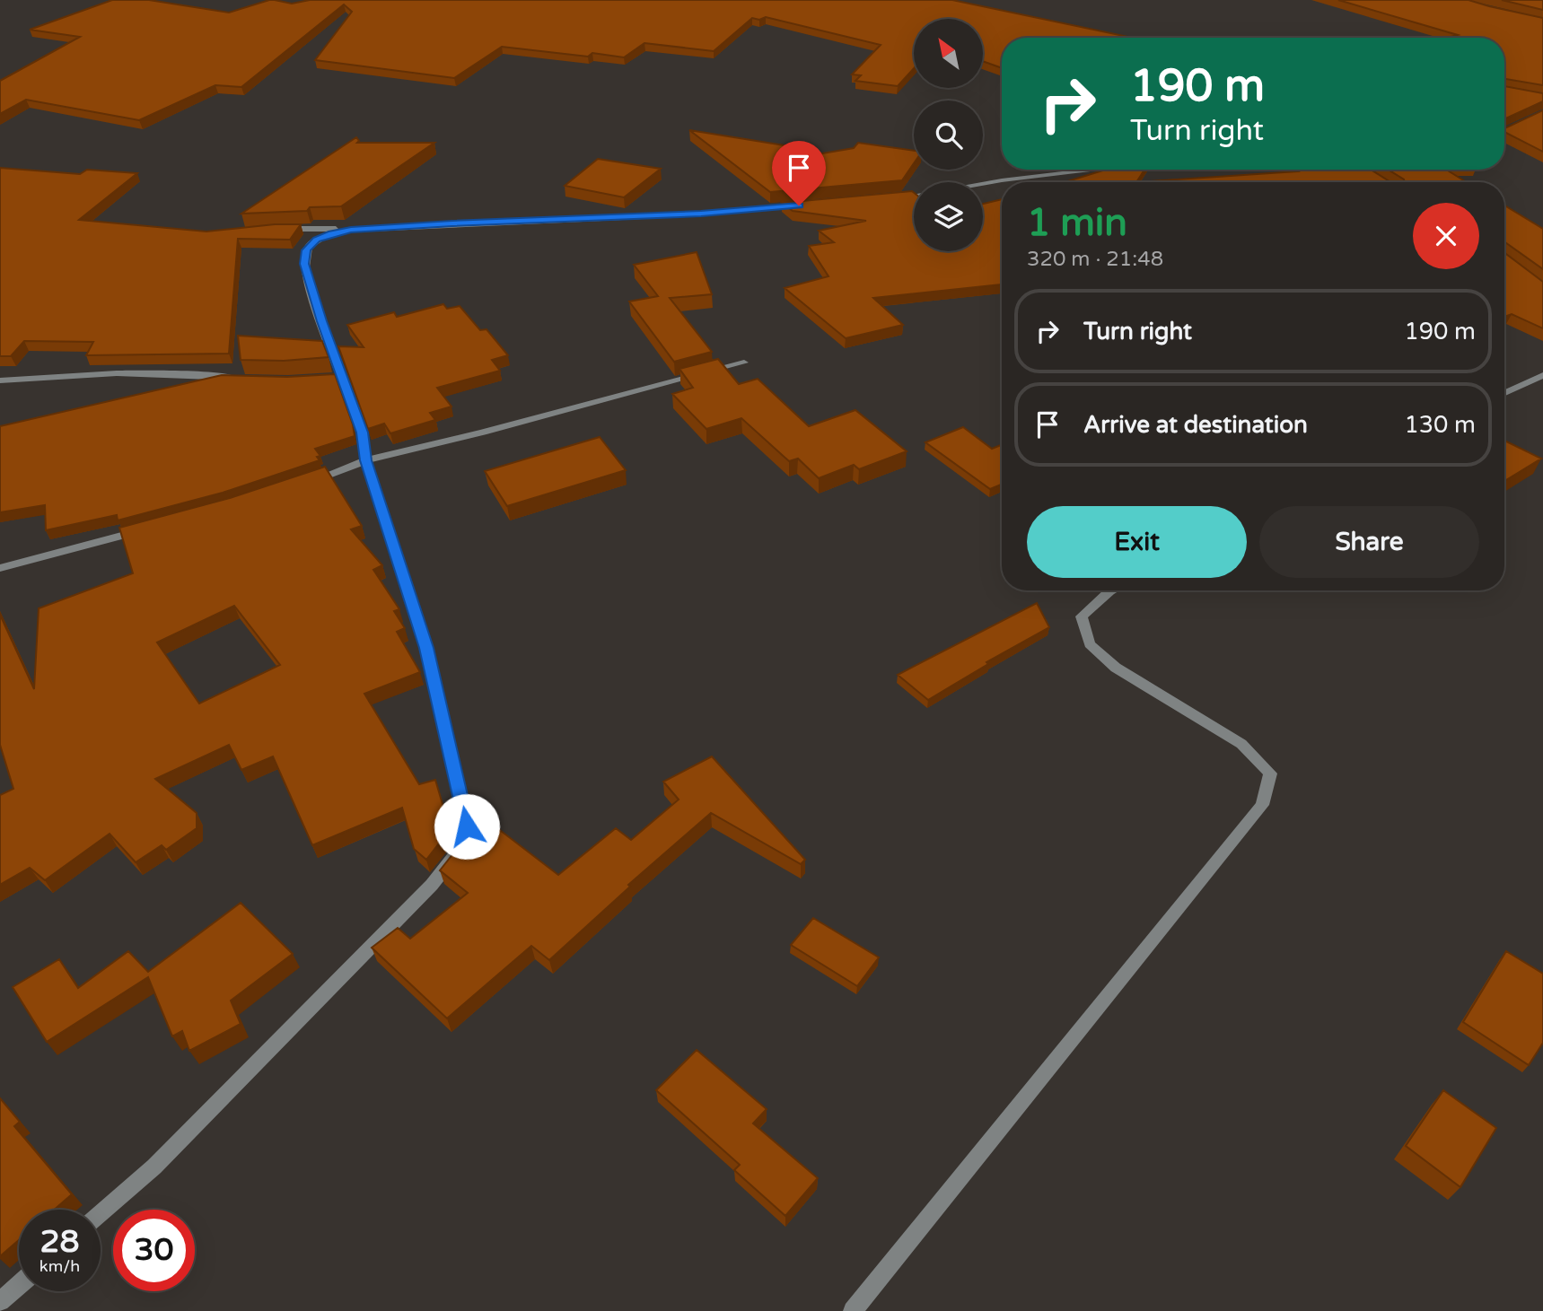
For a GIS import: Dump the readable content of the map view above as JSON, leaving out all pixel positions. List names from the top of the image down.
{
  "north": "top left",
  "page": {
    "turn": ["190 m", "Turn right"],
    "heading": ["1 min", "320 m · 21:48"],
    "list": [
      {
        "name": "Turn right",
        "value": "190 m"
      },
      {
        "name": "Arrive at destination",
        "value": "130 m"
      }
    ],
    "buttons": ["Exit", "Share"],
    "speed": "28 km/h",
    "limit": "30"
  }
}
